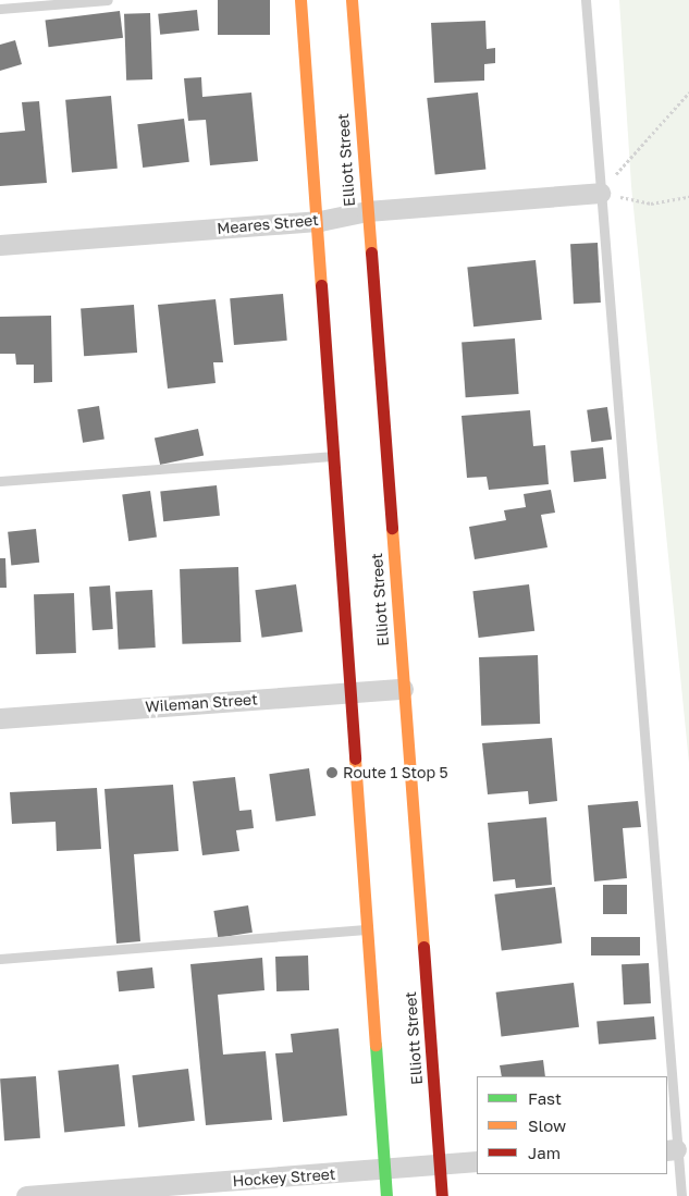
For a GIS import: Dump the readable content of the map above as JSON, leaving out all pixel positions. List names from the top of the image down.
{
  "streets": {
    "main road": ["Elliott Street"],
    "street": ["Meares Street", "Wileman Street", "Hockey Street"]
  },
  "crossings": [
    ["Elliott Street", "Meares Street"],
    ["Elliott Street", "Wileman Street"],
    ["Elliott Street", "Hockey Street"]
  ],
  "places": ["Route 1 Stop 5"],
  "legend": ["Fast", "Slow", "Jam"]
}
